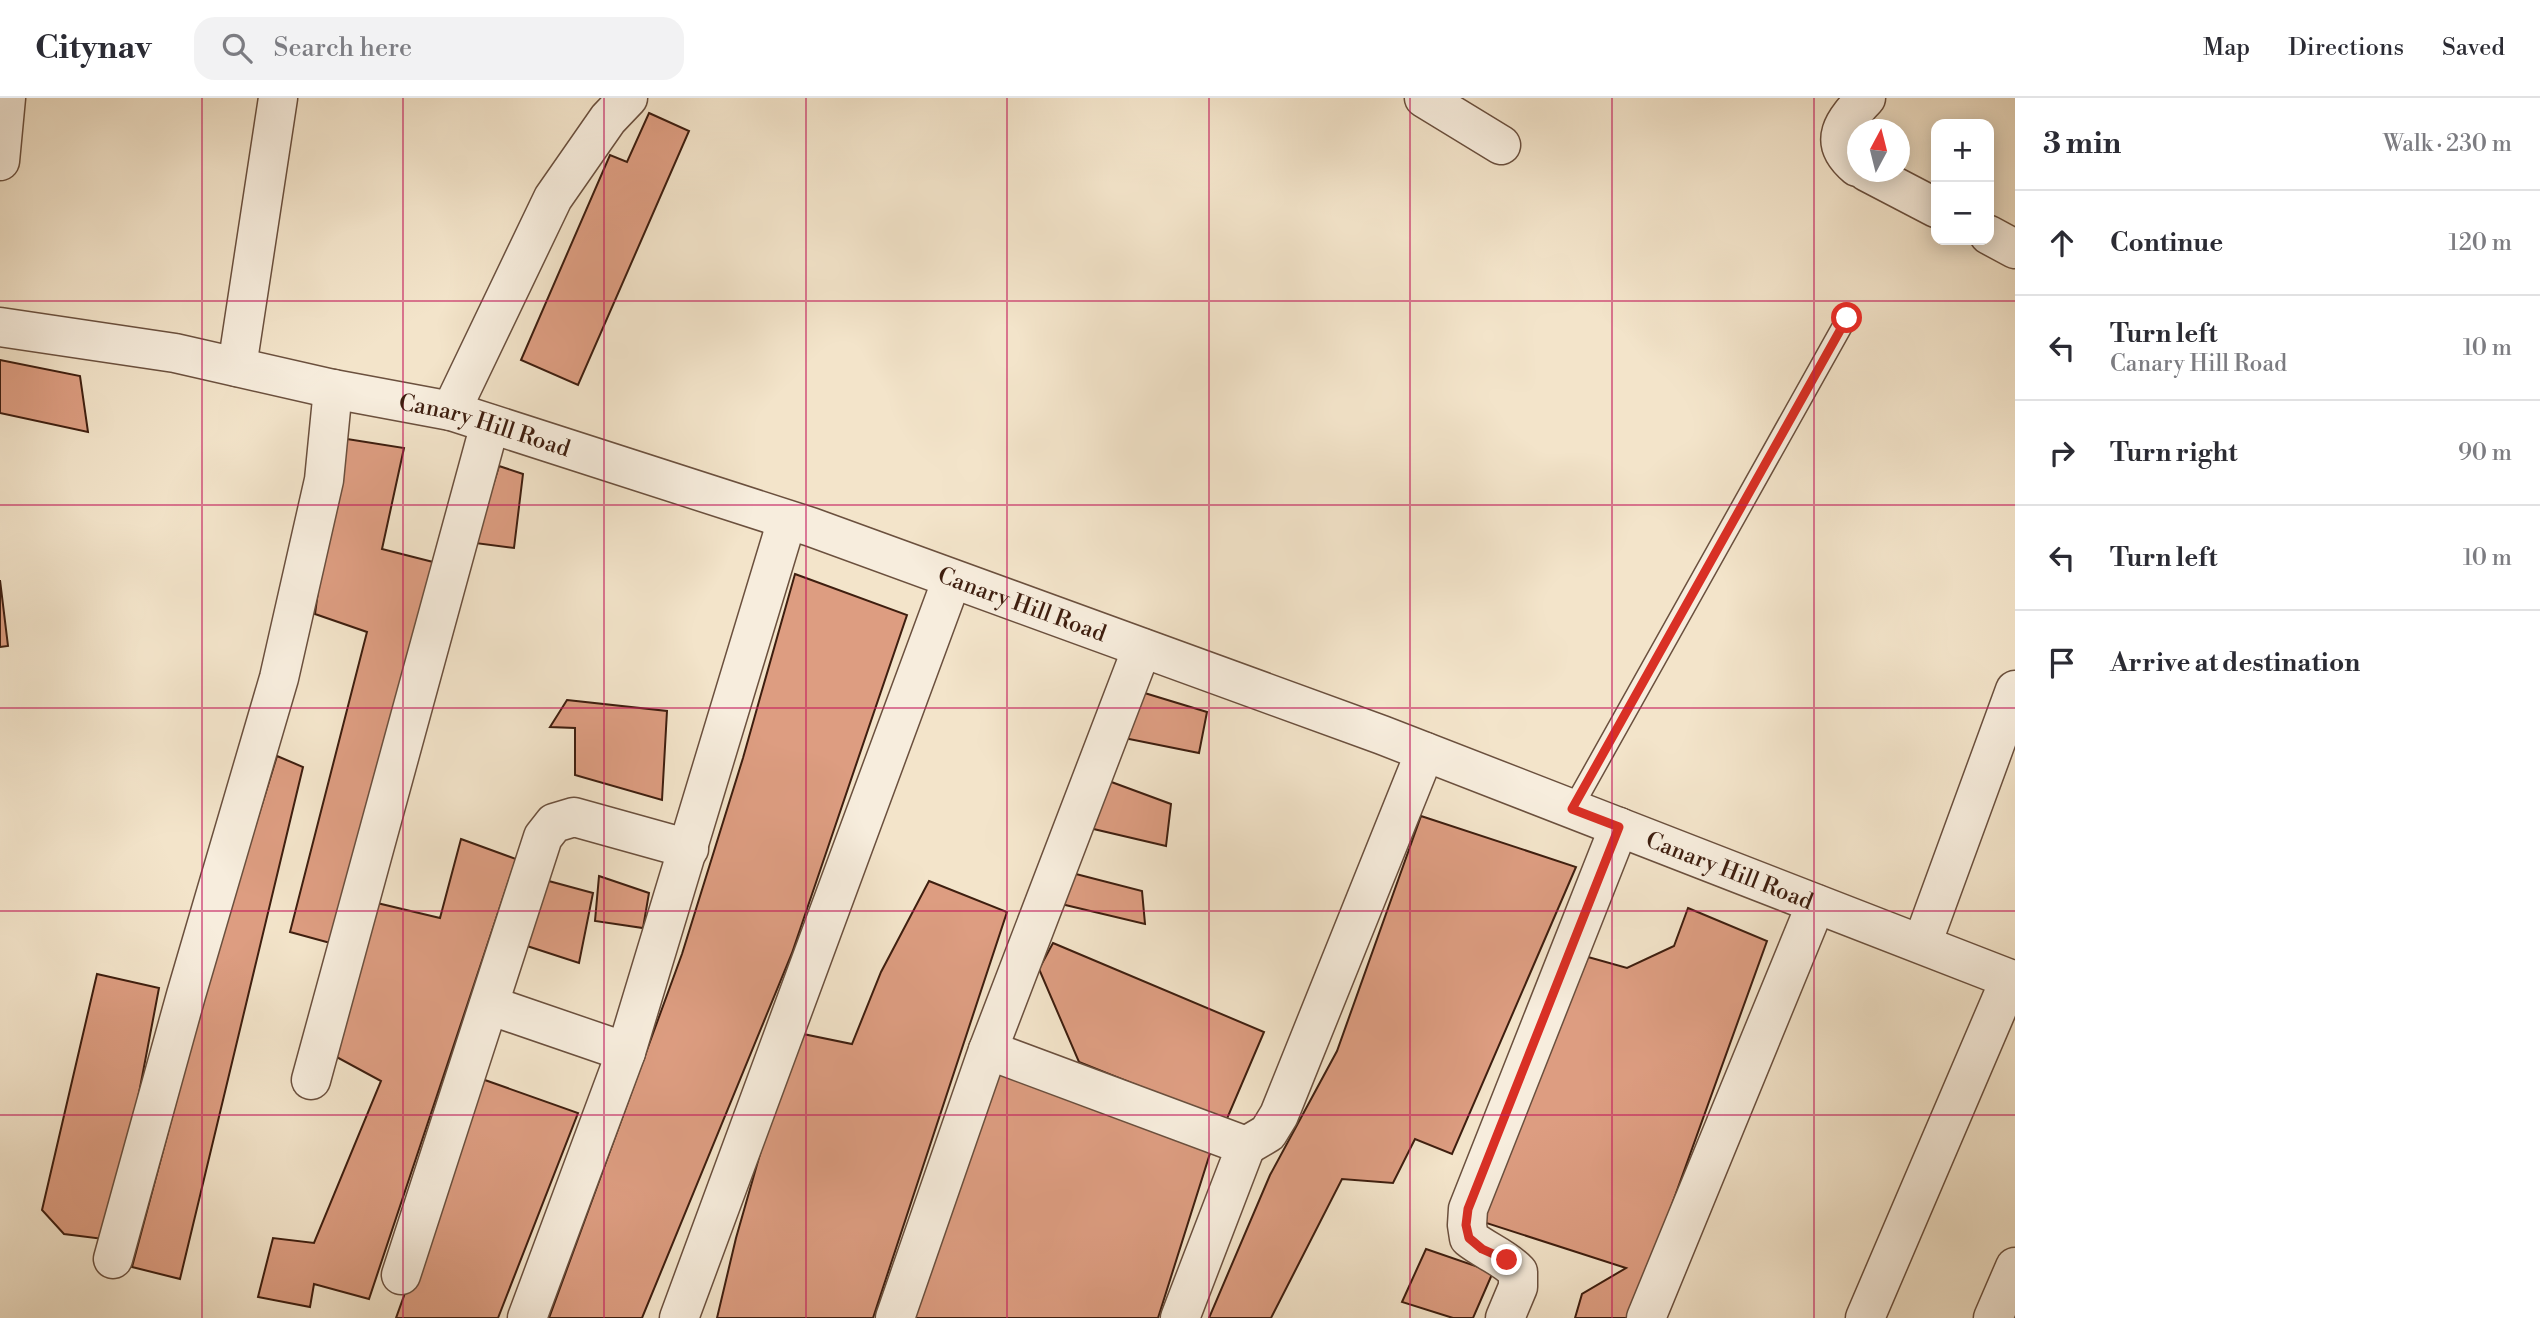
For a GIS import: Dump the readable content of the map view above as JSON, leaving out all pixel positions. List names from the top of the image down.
{
  "streets": {
    "street": ["Canary Hill Road"]
  },
  "north": "top",
  "page": {
    "header": "Citynav",
    "search": "Search here",
    "nav": ["Map", "Directions", "Saved"],
    "heading": ["3 min", "Walk · 230 m"],
    "map_buttons": ["+", "−"],
    "list": [
      ["Continue", "120 m"],
      ["Turn left", "Canary Hill Road", "10 m"],
      ["Turn right", "90 m"],
      ["Turn left", "10 m"],
      "Arrive at destination"
    ]
  }
}
